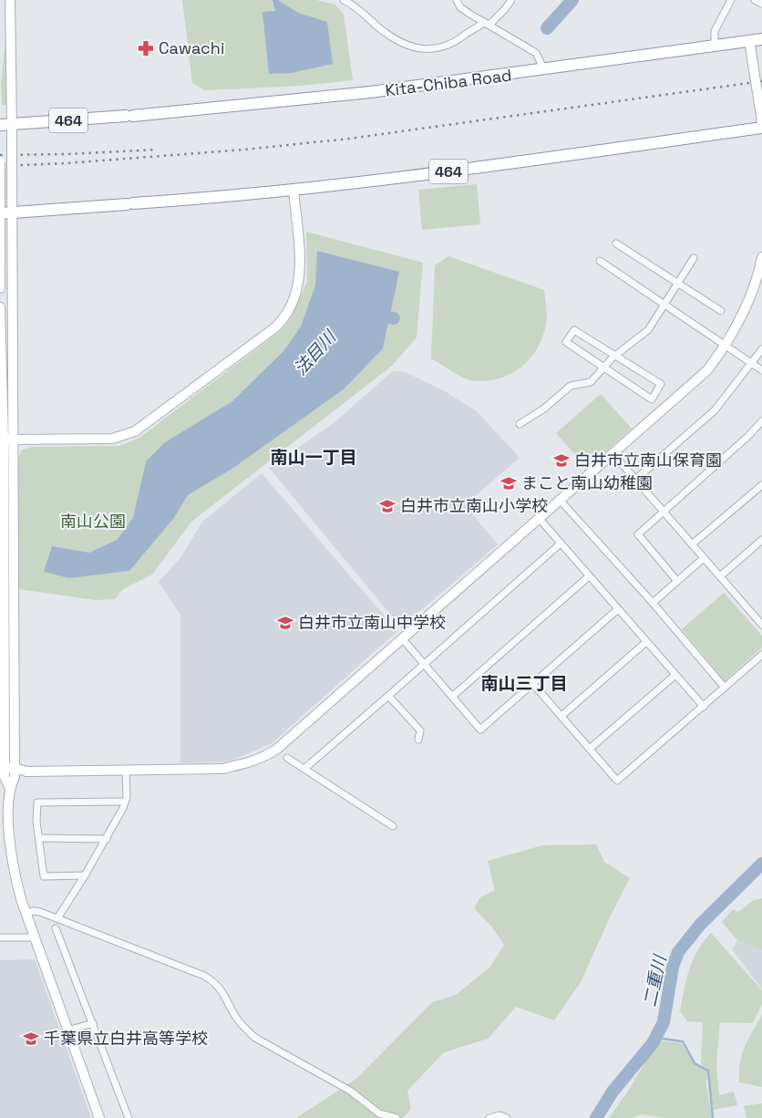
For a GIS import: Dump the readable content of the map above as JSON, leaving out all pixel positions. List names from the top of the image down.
{
  "streets": {
    "highway": ["Kita-Chiba Road", "464"]
  },
  "districts": ["南山一丁目", "南山三丁目"],
  "water": ["法目川", "二重川"],
  "parks": ["南山公園"],
  "places": {
    "pharmacy": ["Cawachi"],
    "school or university": [
      "白井市立南山保育園",
      "まこと南山幼稚園",
      "白井市立南山小学校",
      "白井市立南山中学校",
      "千葉県立白井高等学校"
    ]
  }
}
